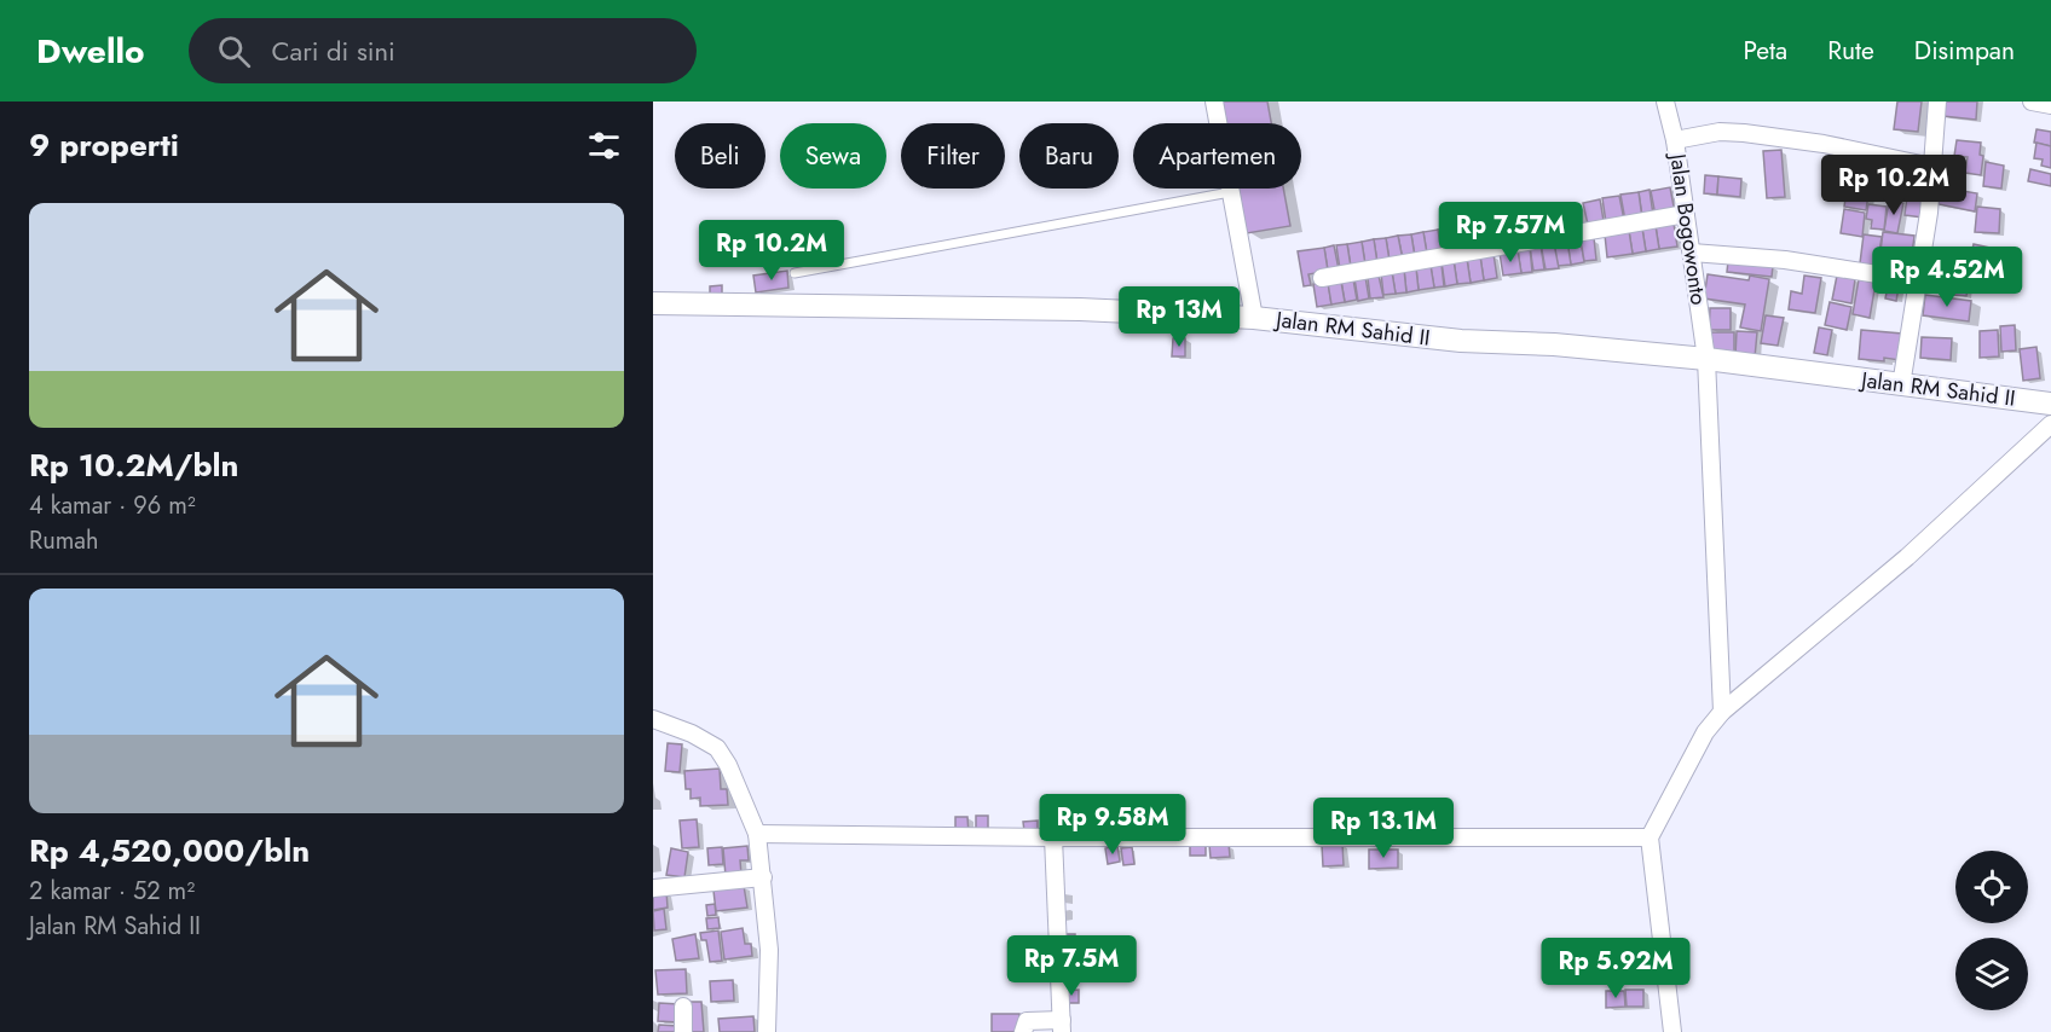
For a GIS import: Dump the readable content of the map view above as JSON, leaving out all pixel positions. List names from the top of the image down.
{
  "streets": {
    "street": ["Jalan Bogowonto", "Jalan RM Sahid II"]
  },
  "crossings": [
    ["Jalan Bogowonto", "Jalan RM Sahid II"]
  ],
  "page": {
    "header": "Dwello",
    "search": "Cari di sini",
    "nav": ["Peta", "Rute", "Disimpan"],
    "heading": "9 properti",
    "chip": [
      "Beli",
      "Sewa",
      "Filter",
      "Baru",
      "Apartemen"
    ],
    "price": [
      "Rp 10.2M",
      "Rp 7.57M",
      "Rp 10.2M",
      "Rp 4.52M",
      "Rp 13M",
      "Rp 9.58M",
      "Rp 13.1M",
      "Rp 7.5M",
      "Rp 5.92M"
    ],
    "list": [
      {
        "name": "Rp 10.2M/bln",
        "note": "4 kamar · 96 m² · Rumah"
      },
      {
        "name": "Rp 4,520,000/bln",
        "note": "2 kamar · 52 m² · Jalan RM Sahid II"
      }
    ]
  }
}
